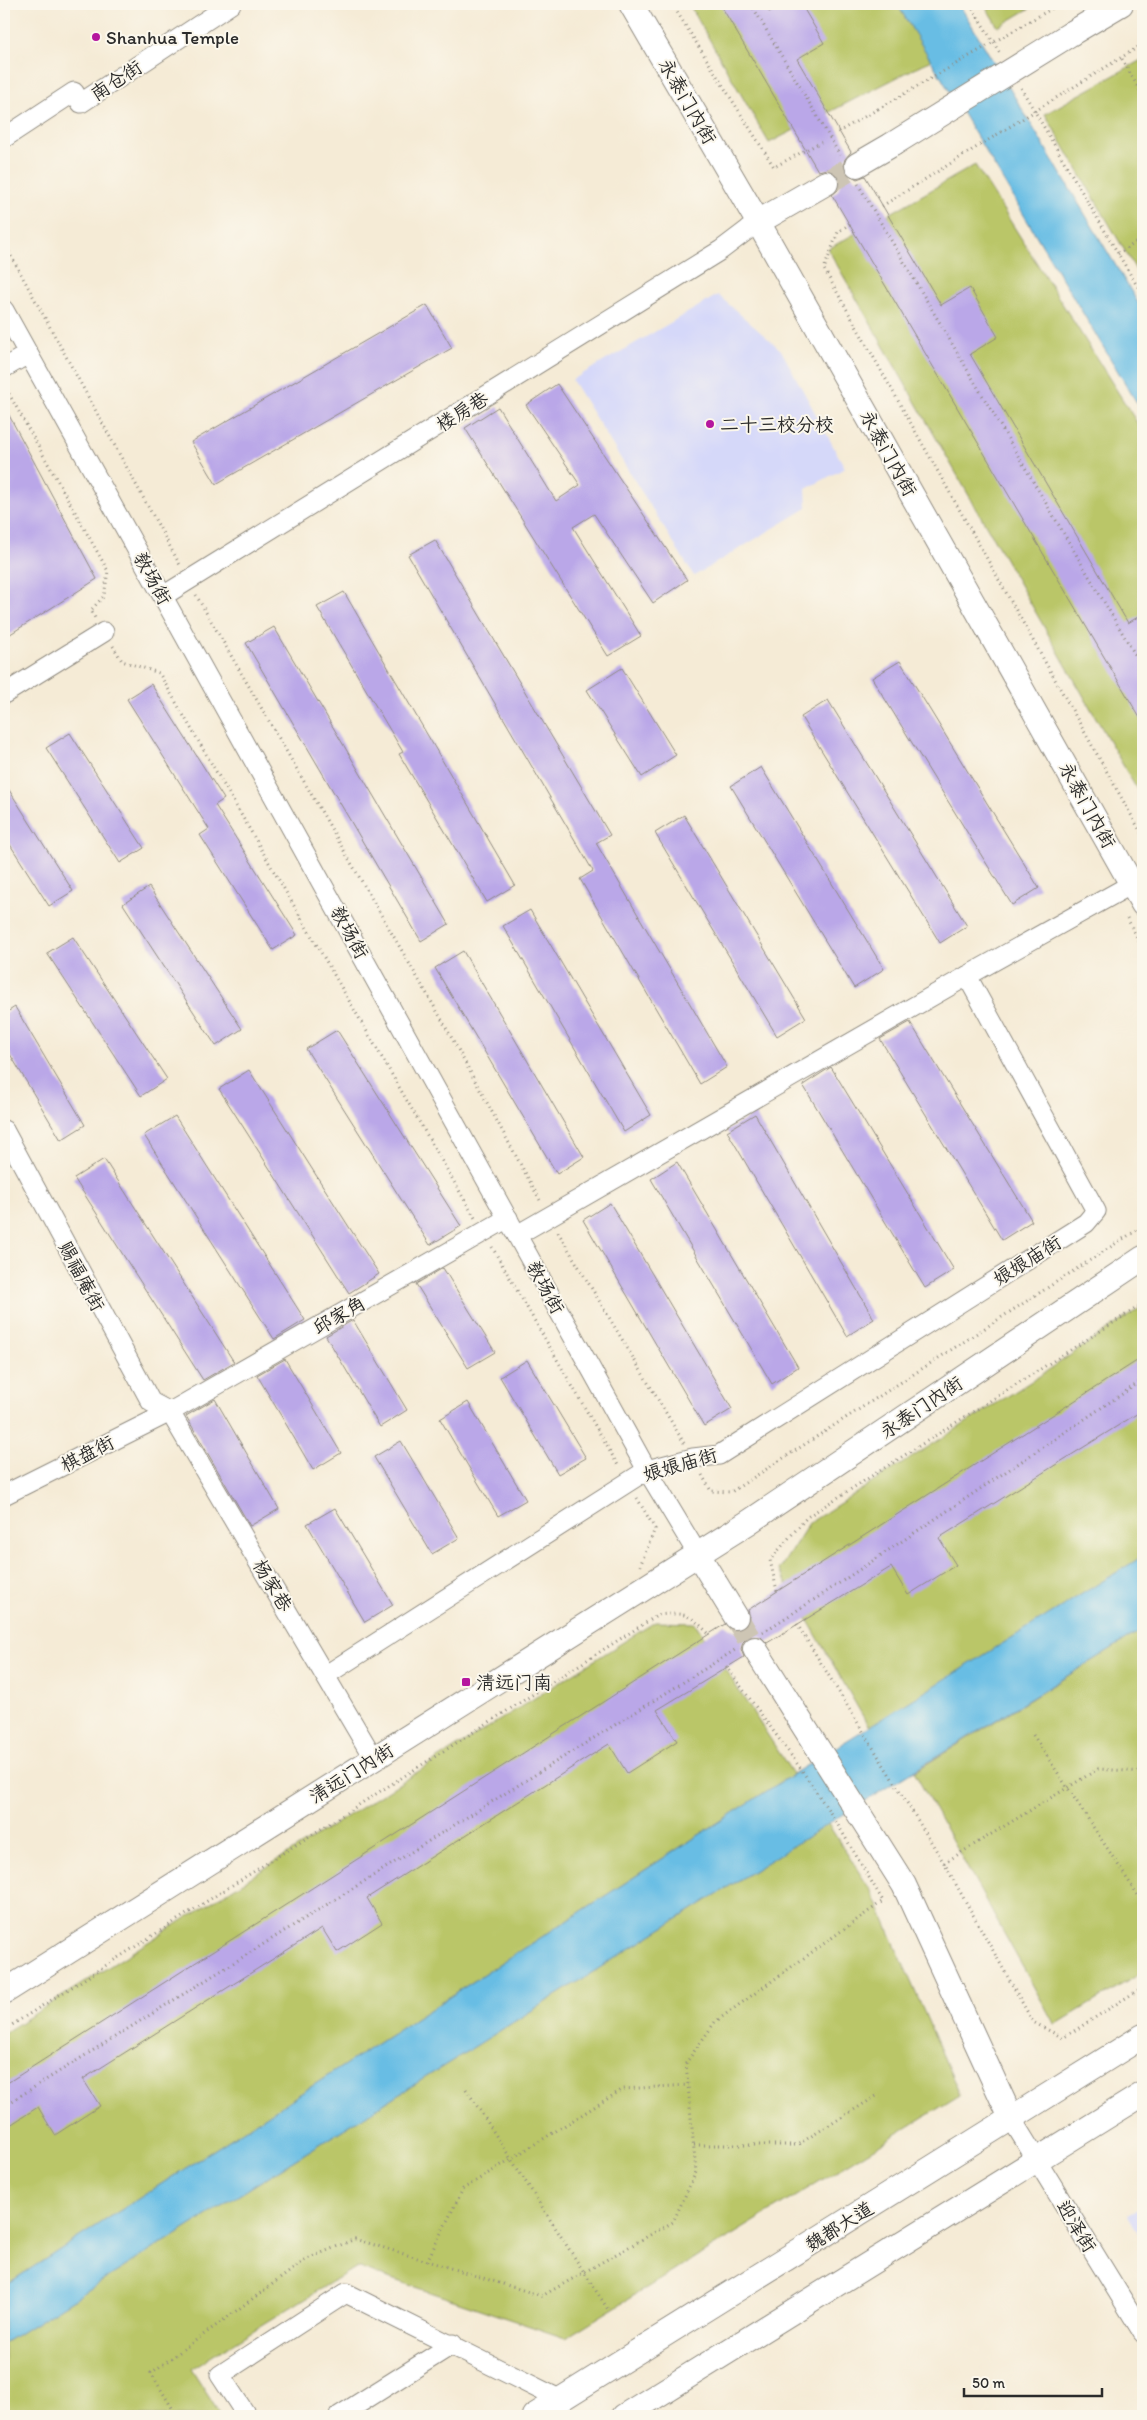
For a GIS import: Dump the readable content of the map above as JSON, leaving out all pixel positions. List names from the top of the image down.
{
  "streets": {
    "main road": ["永泰门内街", "清远门内街", "魏都大道"],
    "street": [
      "南仓街",
      "楼房巷",
      "教场街",
      "娘娘庙街",
      "赐福庵街",
      "邱家角",
      "棋盘街",
      "杨家巷",
      "迎泽街"
    ]
  },
  "crossings": [
    ["永泰门内街", "楼房巷"],
    ["永泰门内街", "教场街"],
    ["永泰门内街", "清远门内街"],
    ["楼房巷", "教场街"],
    ["教场街", "娘娘庙街"],
    ["教场街", "邱家角"],
    ["教场街", "清远门内街"],
    ["娘娘庙街", "杨家巷"],
    ["赐福庵街", "邱家角"],
    ["赐福庵街", "棋盘街"],
    ["赐福庵街", "杨家巷"],
    ["邱家角", "棋盘街"],
    ["邱家角", "杨家巷"],
    ["棋盘街", "杨家巷"],
    ["杨家巷", "清远门内街"],
    ["魏都大道", "迎泽街"]
  ],
  "places": {
    "other": ["Shanhua Temple", "二十三校分校"],
    "transit": ["清远门南"]
  },
  "scale_bar": "50 m"
}
